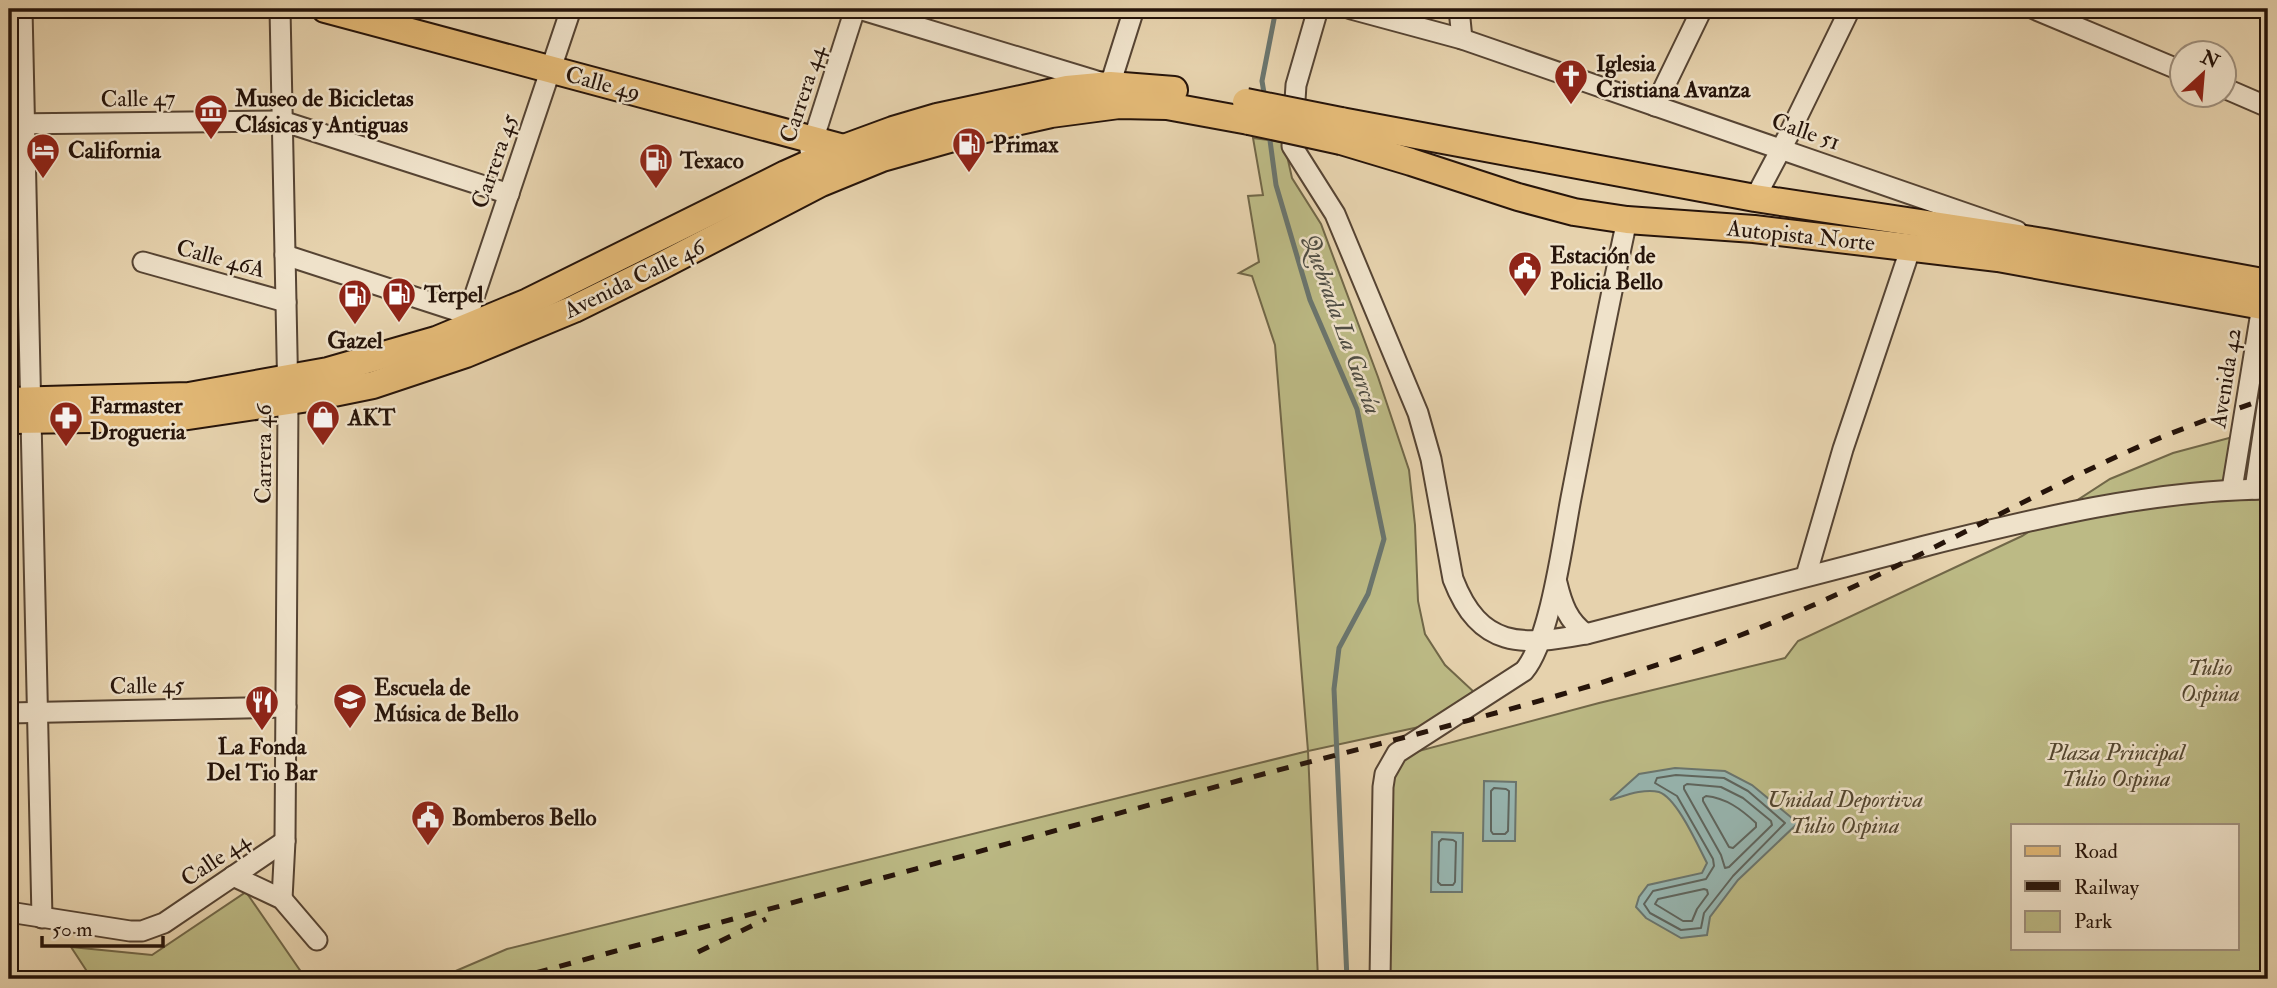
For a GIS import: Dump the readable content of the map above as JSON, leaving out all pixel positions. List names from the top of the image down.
{
  "streets": {
    "main road": ["Calle 49", "Autopista Norte", "Avenida Calle 46"],
    "street": [
      "Carrera 44",
      "Calle 47",
      "Calle 51",
      "Carrera 45",
      "Calle 46A",
      "Avenida 42",
      "Carrera 46",
      "Calle 45",
      "Calle 44"
    ]
  },
  "crossings": [
    ["Calle 49", "Carrera 44"],
    ["Calle 49", "Carrera 45"],
    ["Calle 49", "Avenida Calle 46"],
    ["Carrera 44", "Avenida Calle 46"],
    ["Calle 47", "Carrera 45"],
    ["Calle 47", "Carrera 46"],
    ["Calle 51", "Autopista Norte"],
    ["Carrera 45", "Avenida Calle 46"],
    ["Autopista Norte", "Avenida 42"],
    ["Calle 46A", "Carrera 46"],
    ["Avenida Calle 46", "Carrera 46"],
    ["Carrera 46", "Calle 45"],
    ["Carrera 46", "Calle 44"]
  ],
  "water": ["Quebrada La García"],
  "parks": ["Tulio Ospina", "Plaza Principal Tulio Ospina", "Unidad Deportiva Tulio Ospina"],
  "places": {
    "church": ["Iglesia Cristiana Avanza"],
    "museum": ["Museo de Bicicletas Clásicas y Antiguas"],
    "fuel station": [
      "Primax",
      "Texaco",
      "Terpel",
      "Gazel"
    ],
    "hotel": ["California"],
    "public building": ["Estación de Policia Bello", "Bomberos Bello"],
    "shop": ["AKT"],
    "pharmacy": ["Farmaster Drogueria"],
    "school or university": ["Escuela de Música de Bello"],
    "restaurant": ["La Fonda Del Tio Bar"]
  },
  "legend": ["Road", "Railway", "Park"],
  "scale_bar": "50 m",
  "north": "top right"
}
